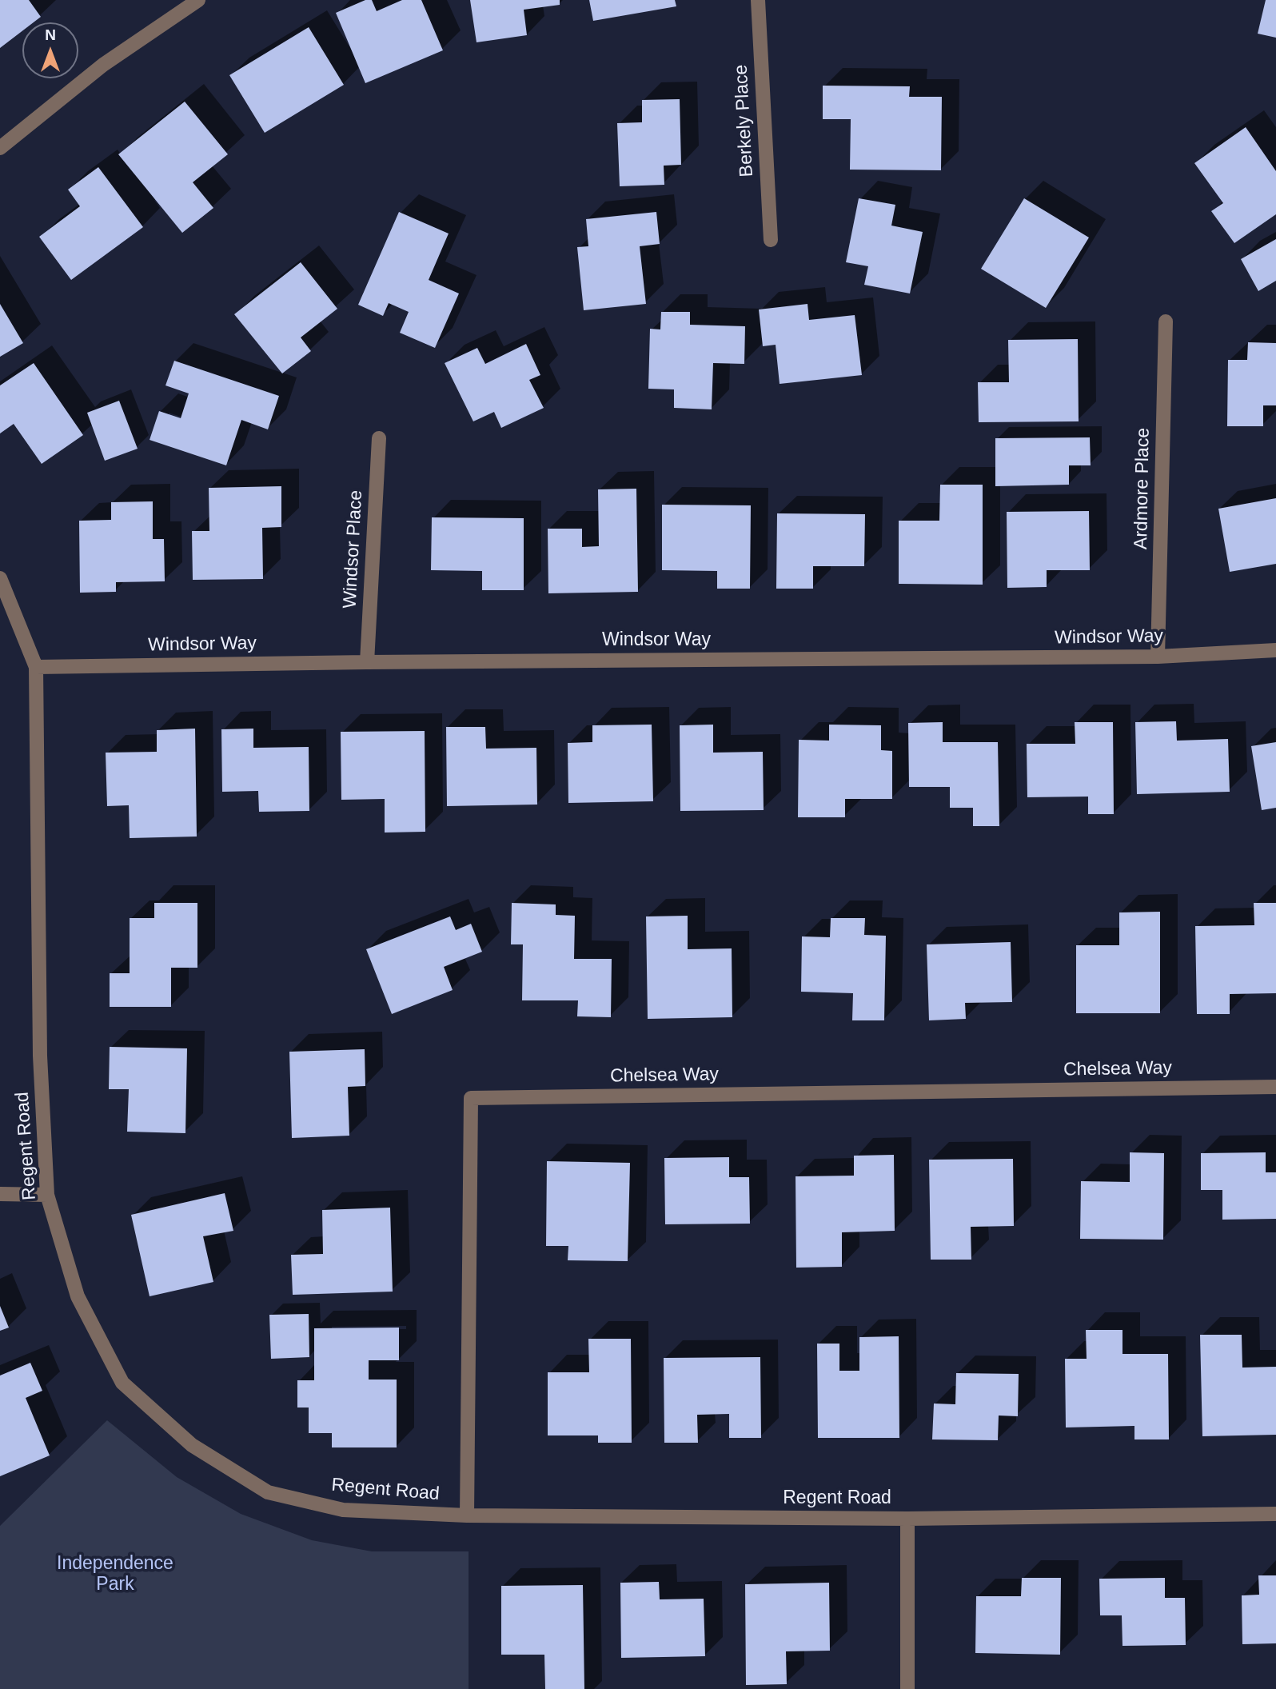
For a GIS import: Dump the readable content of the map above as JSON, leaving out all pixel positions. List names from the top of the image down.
{
  "streets": {
    "street": [
      "Berkely Place",
      "Ardmore Place",
      "Windsor Place",
      "Windsor Way",
      "Chelsea Way",
      "Regent Road"
    ]
  },
  "crossings": [
    ["Ardmore Place", "Windsor Way"],
    ["Windsor Place", "Windsor Way"],
    ["Windsor Way", "Regent Road"],
    ["Chelsea Way", "Regent Road"]
  ],
  "parks": ["Independence Park"],
  "north": "top"
}
